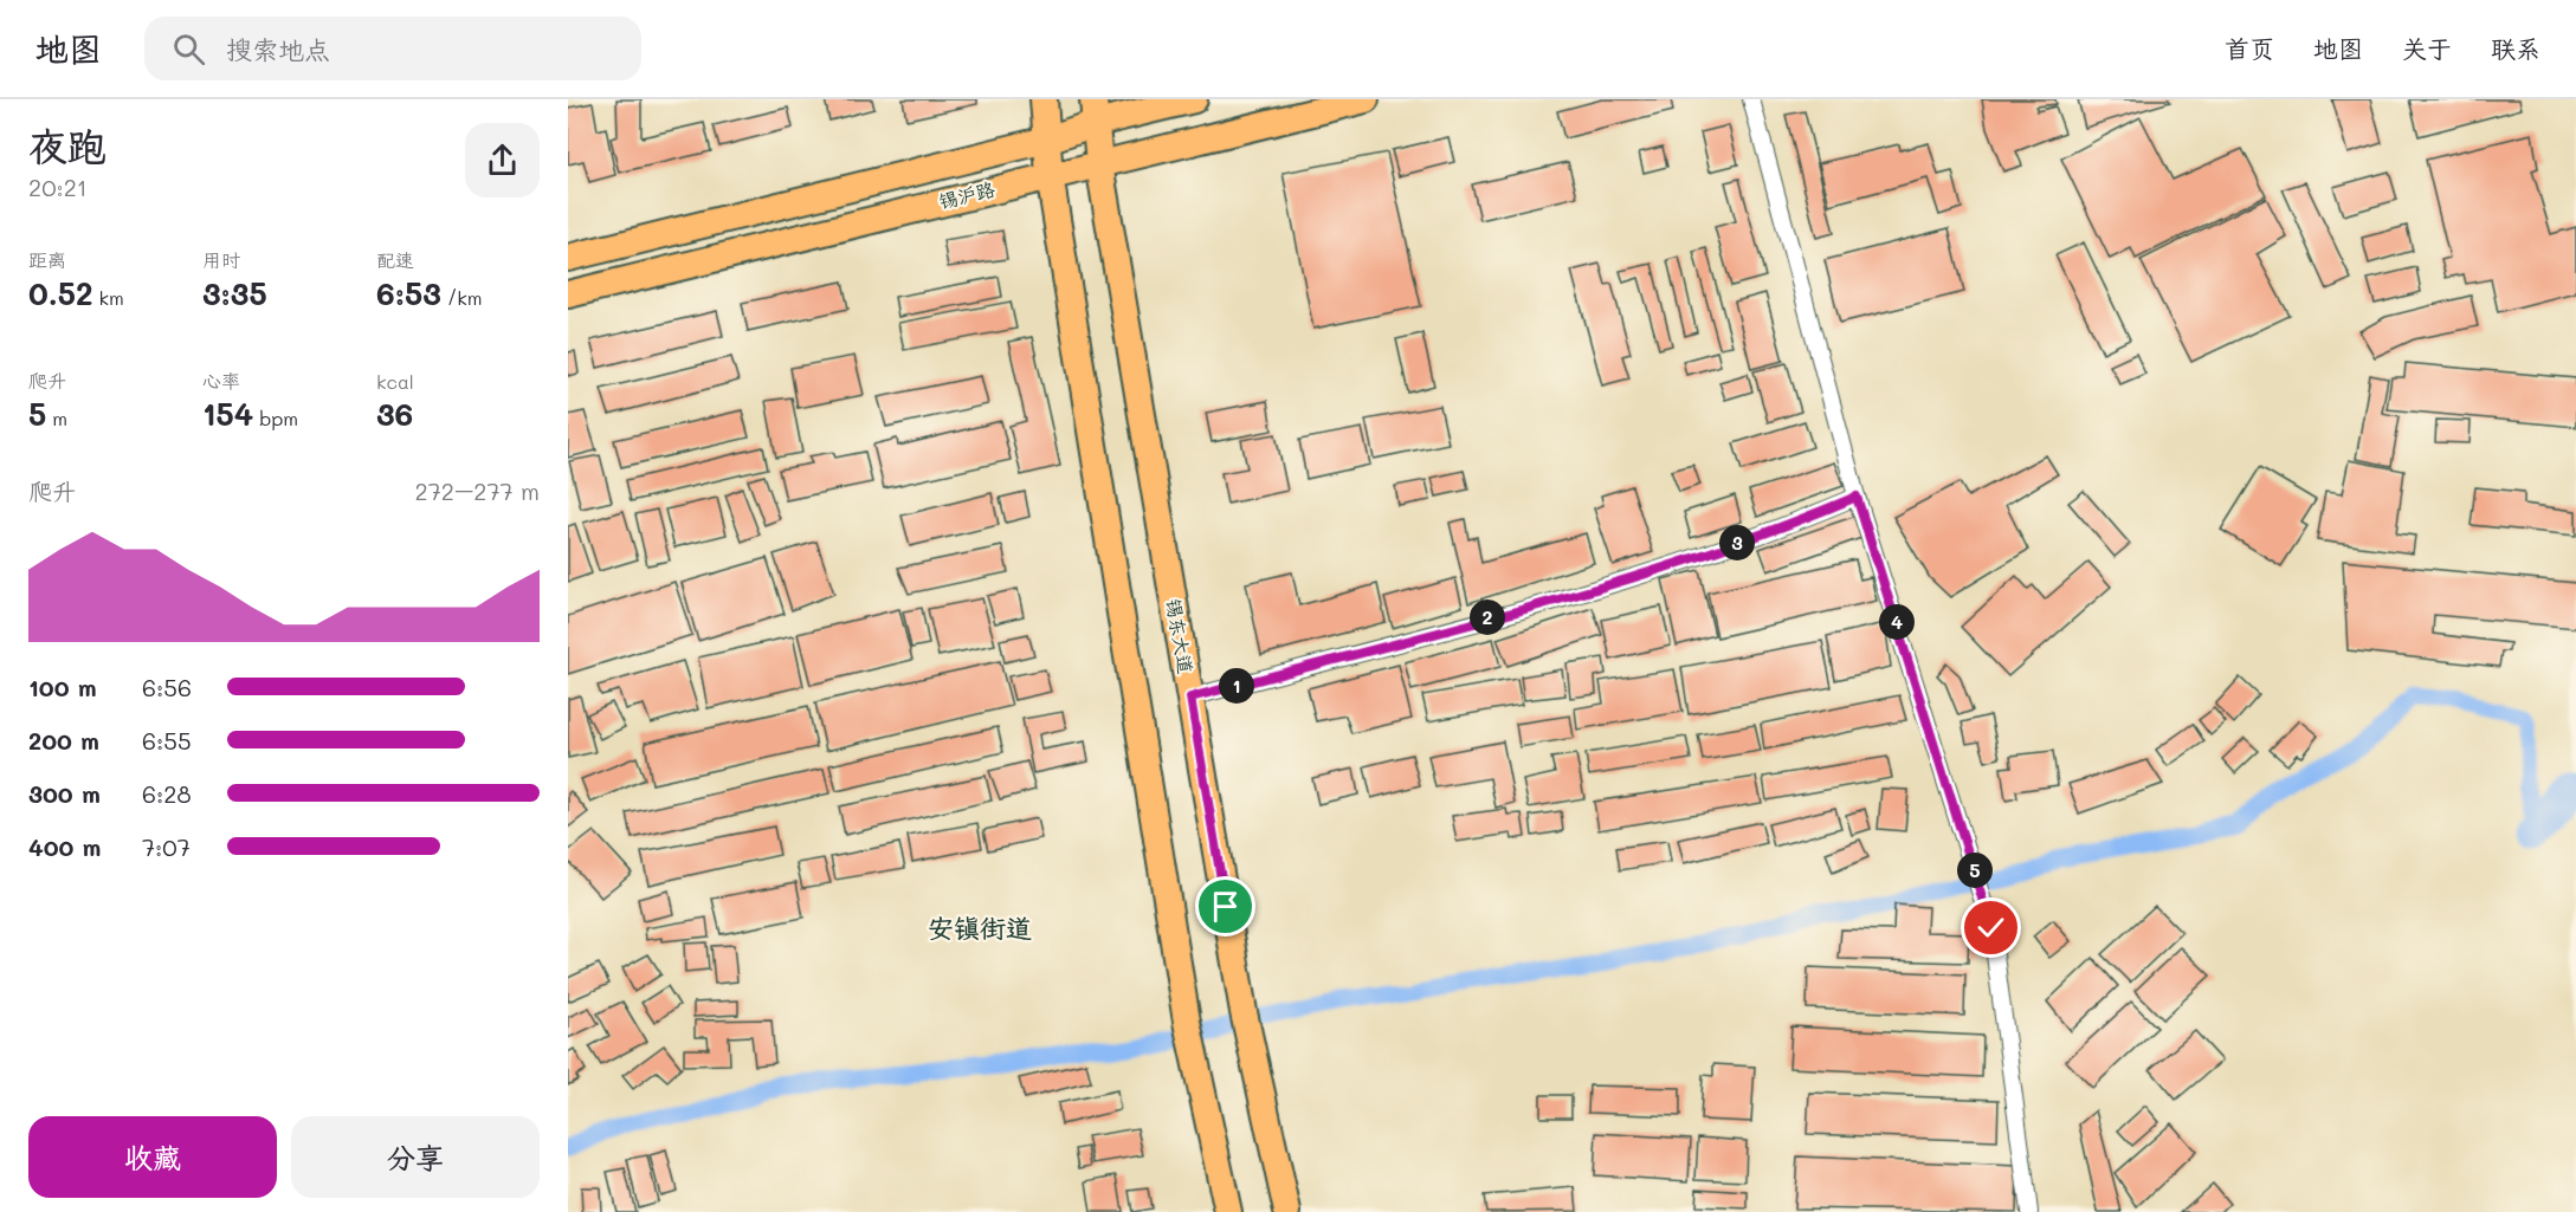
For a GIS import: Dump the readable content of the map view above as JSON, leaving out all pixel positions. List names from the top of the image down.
{
  "streets": {
    "main road": ["锡沪路", "锡东大道"]
  },
  "crossings": [
    ["锡沪路", "锡东大道"]
  ],
  "districts": ["安镇街道"],
  "page": {
    "header": "地图",
    "search": "搜索地点",
    "nav": [
      "首页",
      "地图",
      "关于",
      "联系"
    ],
    "heading": ["夜跑", "20:21"],
    "stats": [
      ["距离", "0.52 km"],
      ["用时", "3:35"],
      ["配速", "6:53 /km"],
      ["爬升", "5 m"],
      ["心率", "154 bpm"],
      ["kcal", "36"]
    ],
    "chart": ["爬升", "272–277 m"],
    "pins": [
      "3",
      "2",
      "4",
      "1",
      "5"
    ],
    "list": [
      {
        "name": "100 m",
        "note": "6:56"
      },
      {
        "name": "200 m",
        "note": "6:55"
      },
      {
        "name": "300 m",
        "note": "6:28"
      },
      {
        "name": "400 m",
        "note": "7:07"
      }
    ],
    "buttons": ["收藏", "分享"]
  }
}
